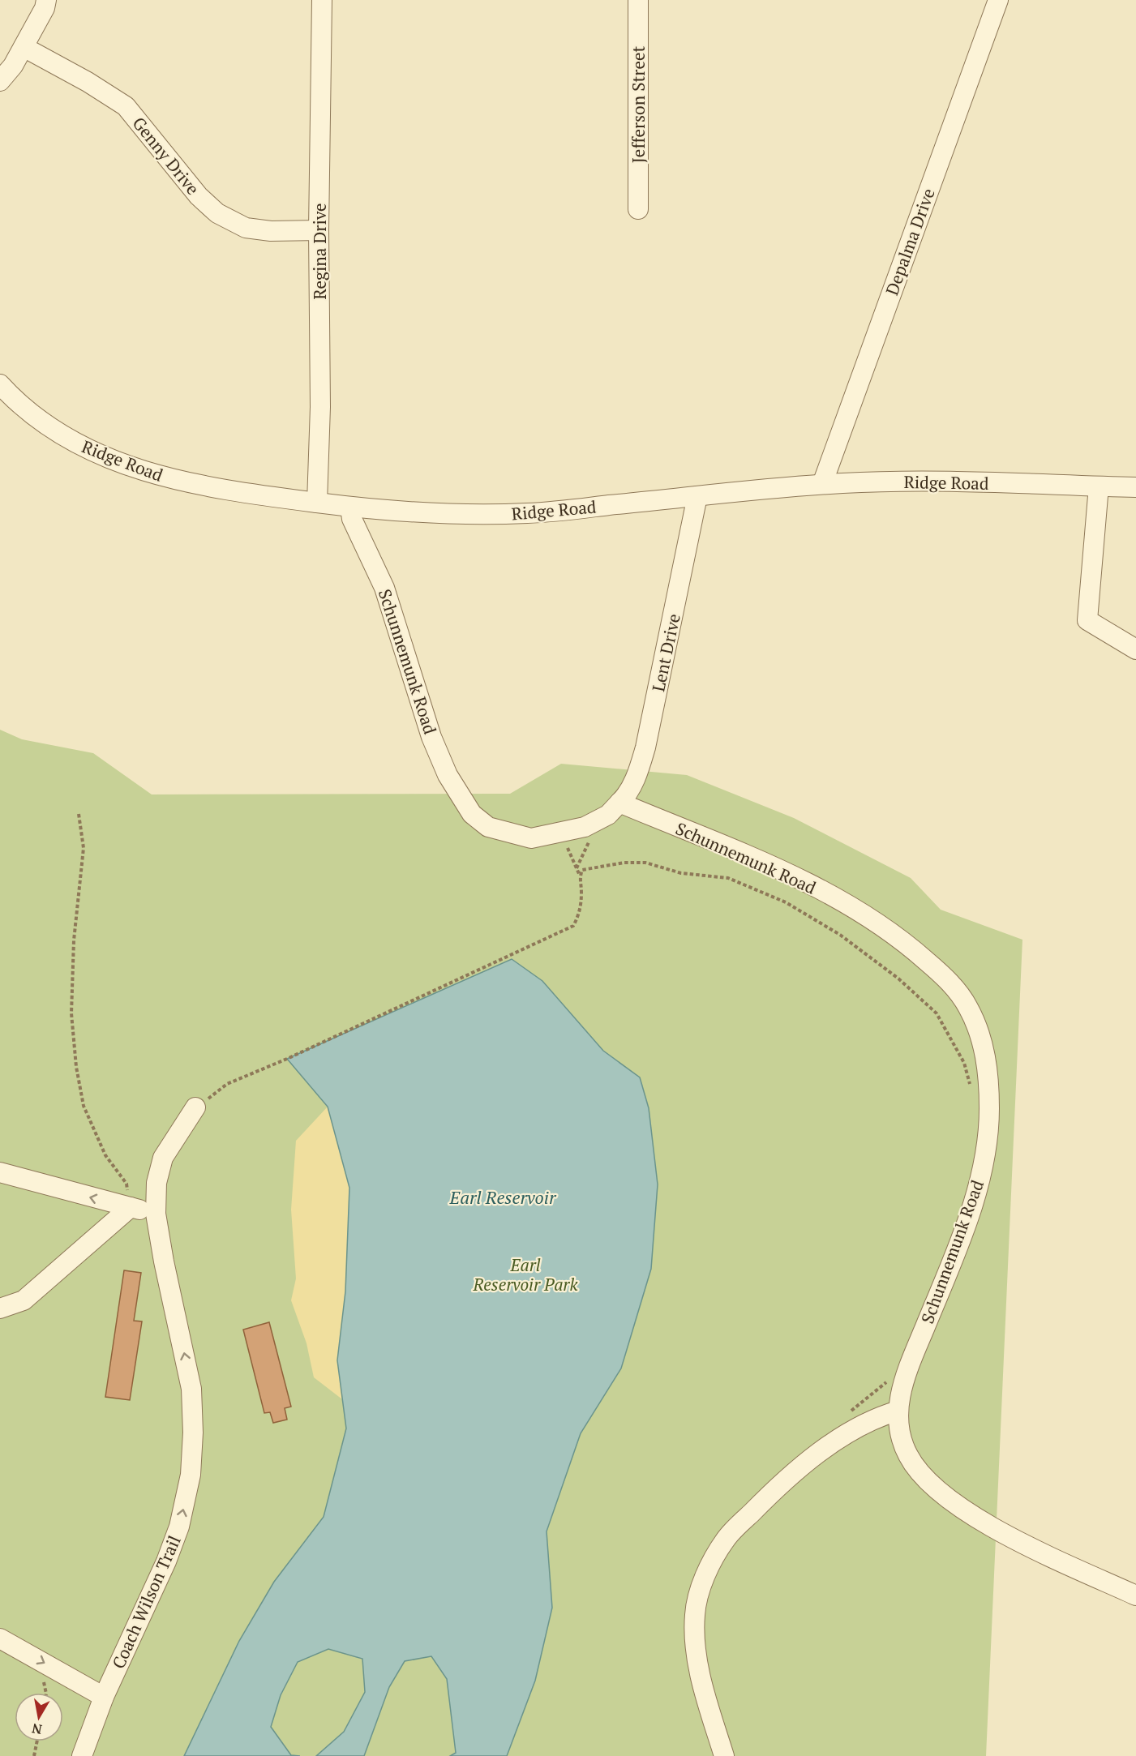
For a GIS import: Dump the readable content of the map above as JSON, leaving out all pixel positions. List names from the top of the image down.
{
  "streets": {
    "street": [
      "Jefferson Street",
      "Genny Drive",
      "Depalma Drive",
      "Regina Drive",
      "Ridge Road",
      "Lent Drive",
      "Schunnemunk Road",
      "Coach Wilson Trail"
    ]
  },
  "crossings": [
    ["Genny Drive", "Regina Drive"],
    ["Depalma Drive", "Ridge Road"],
    ["Regina Drive", "Ridge Road"],
    ["Ridge Road", "Lent Drive"],
    ["Ridge Road", "Schunnemunk Road"],
    ["Lent Drive", "Schunnemunk Road"]
  ],
  "one_way": ["Coach Wilson Trail"],
  "water": ["Earl Reservoir"],
  "parks": ["Earl Reservoir Park"],
  "north": "bottom"
}
